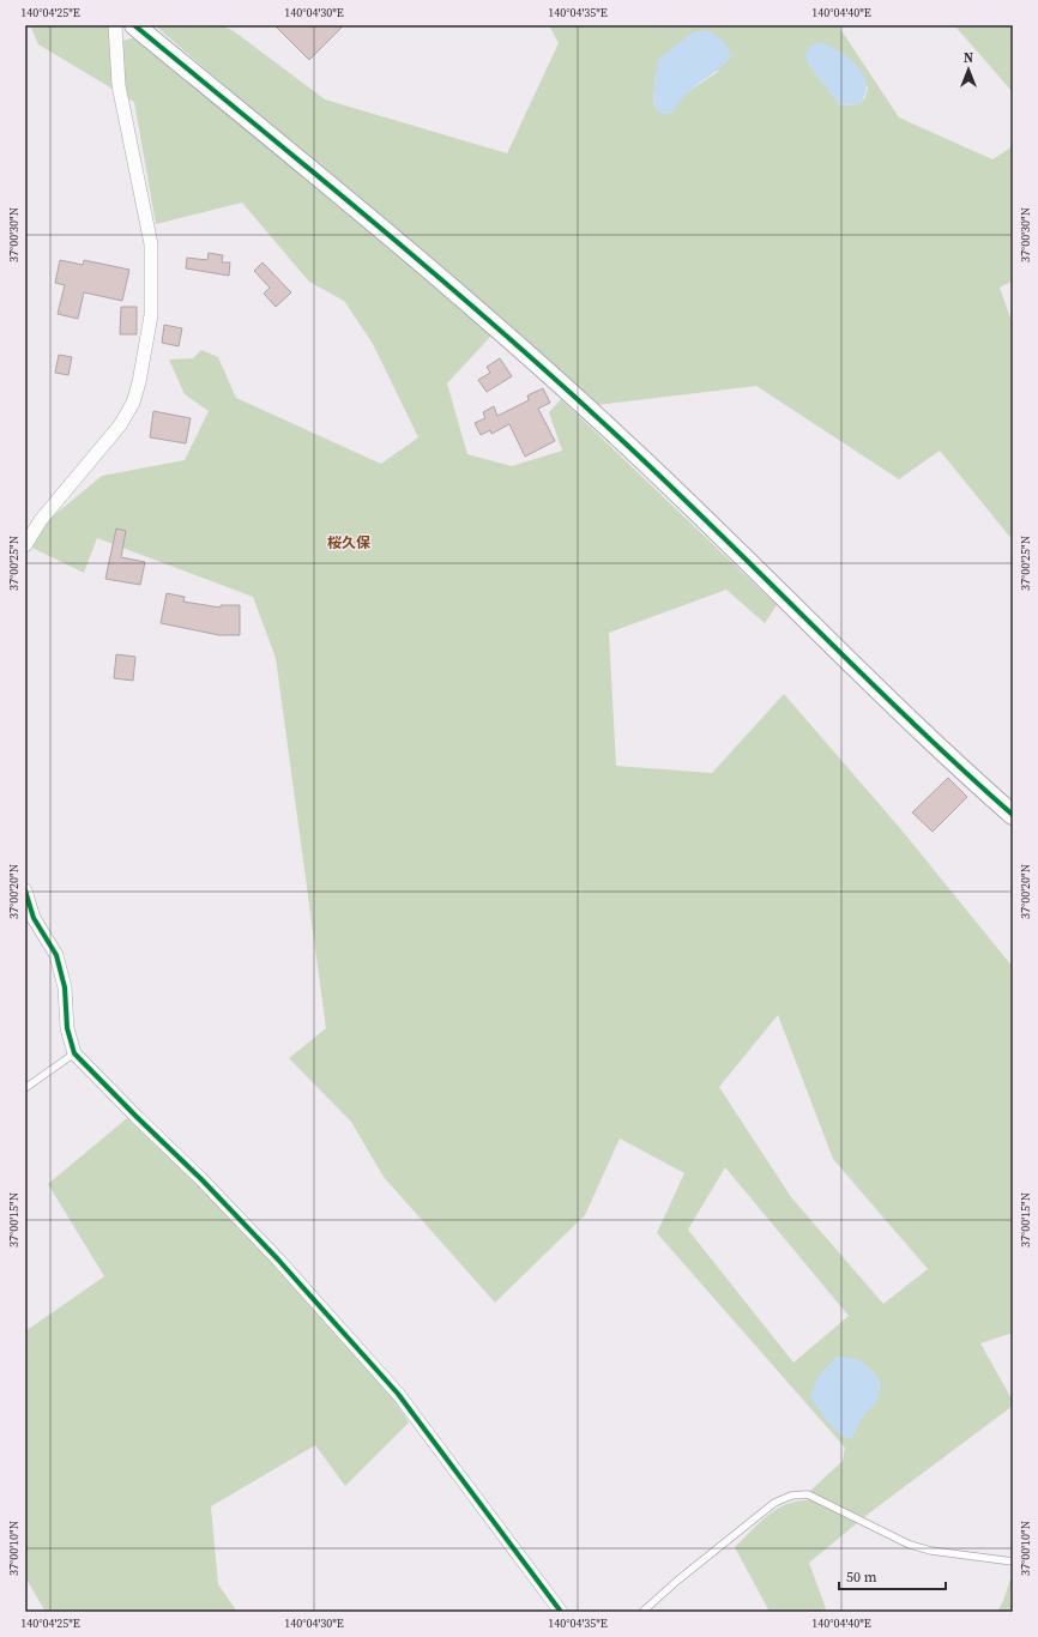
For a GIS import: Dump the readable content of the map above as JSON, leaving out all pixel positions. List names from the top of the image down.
{
  "districts": ["桜久保"],
  "scale_bar": "50 m",
  "north": "top",
  "coordinates": [
    "140°04'25\"E",
    "140°04'30\"E",
    "140°04'35\"E",
    "140°04'40\"E",
    "37°00'30\"N",
    "37°00'25\"N",
    "37°00'20\"N",
    "37°00'15\"N",
    "37°00'10\"N"
  ]
}
